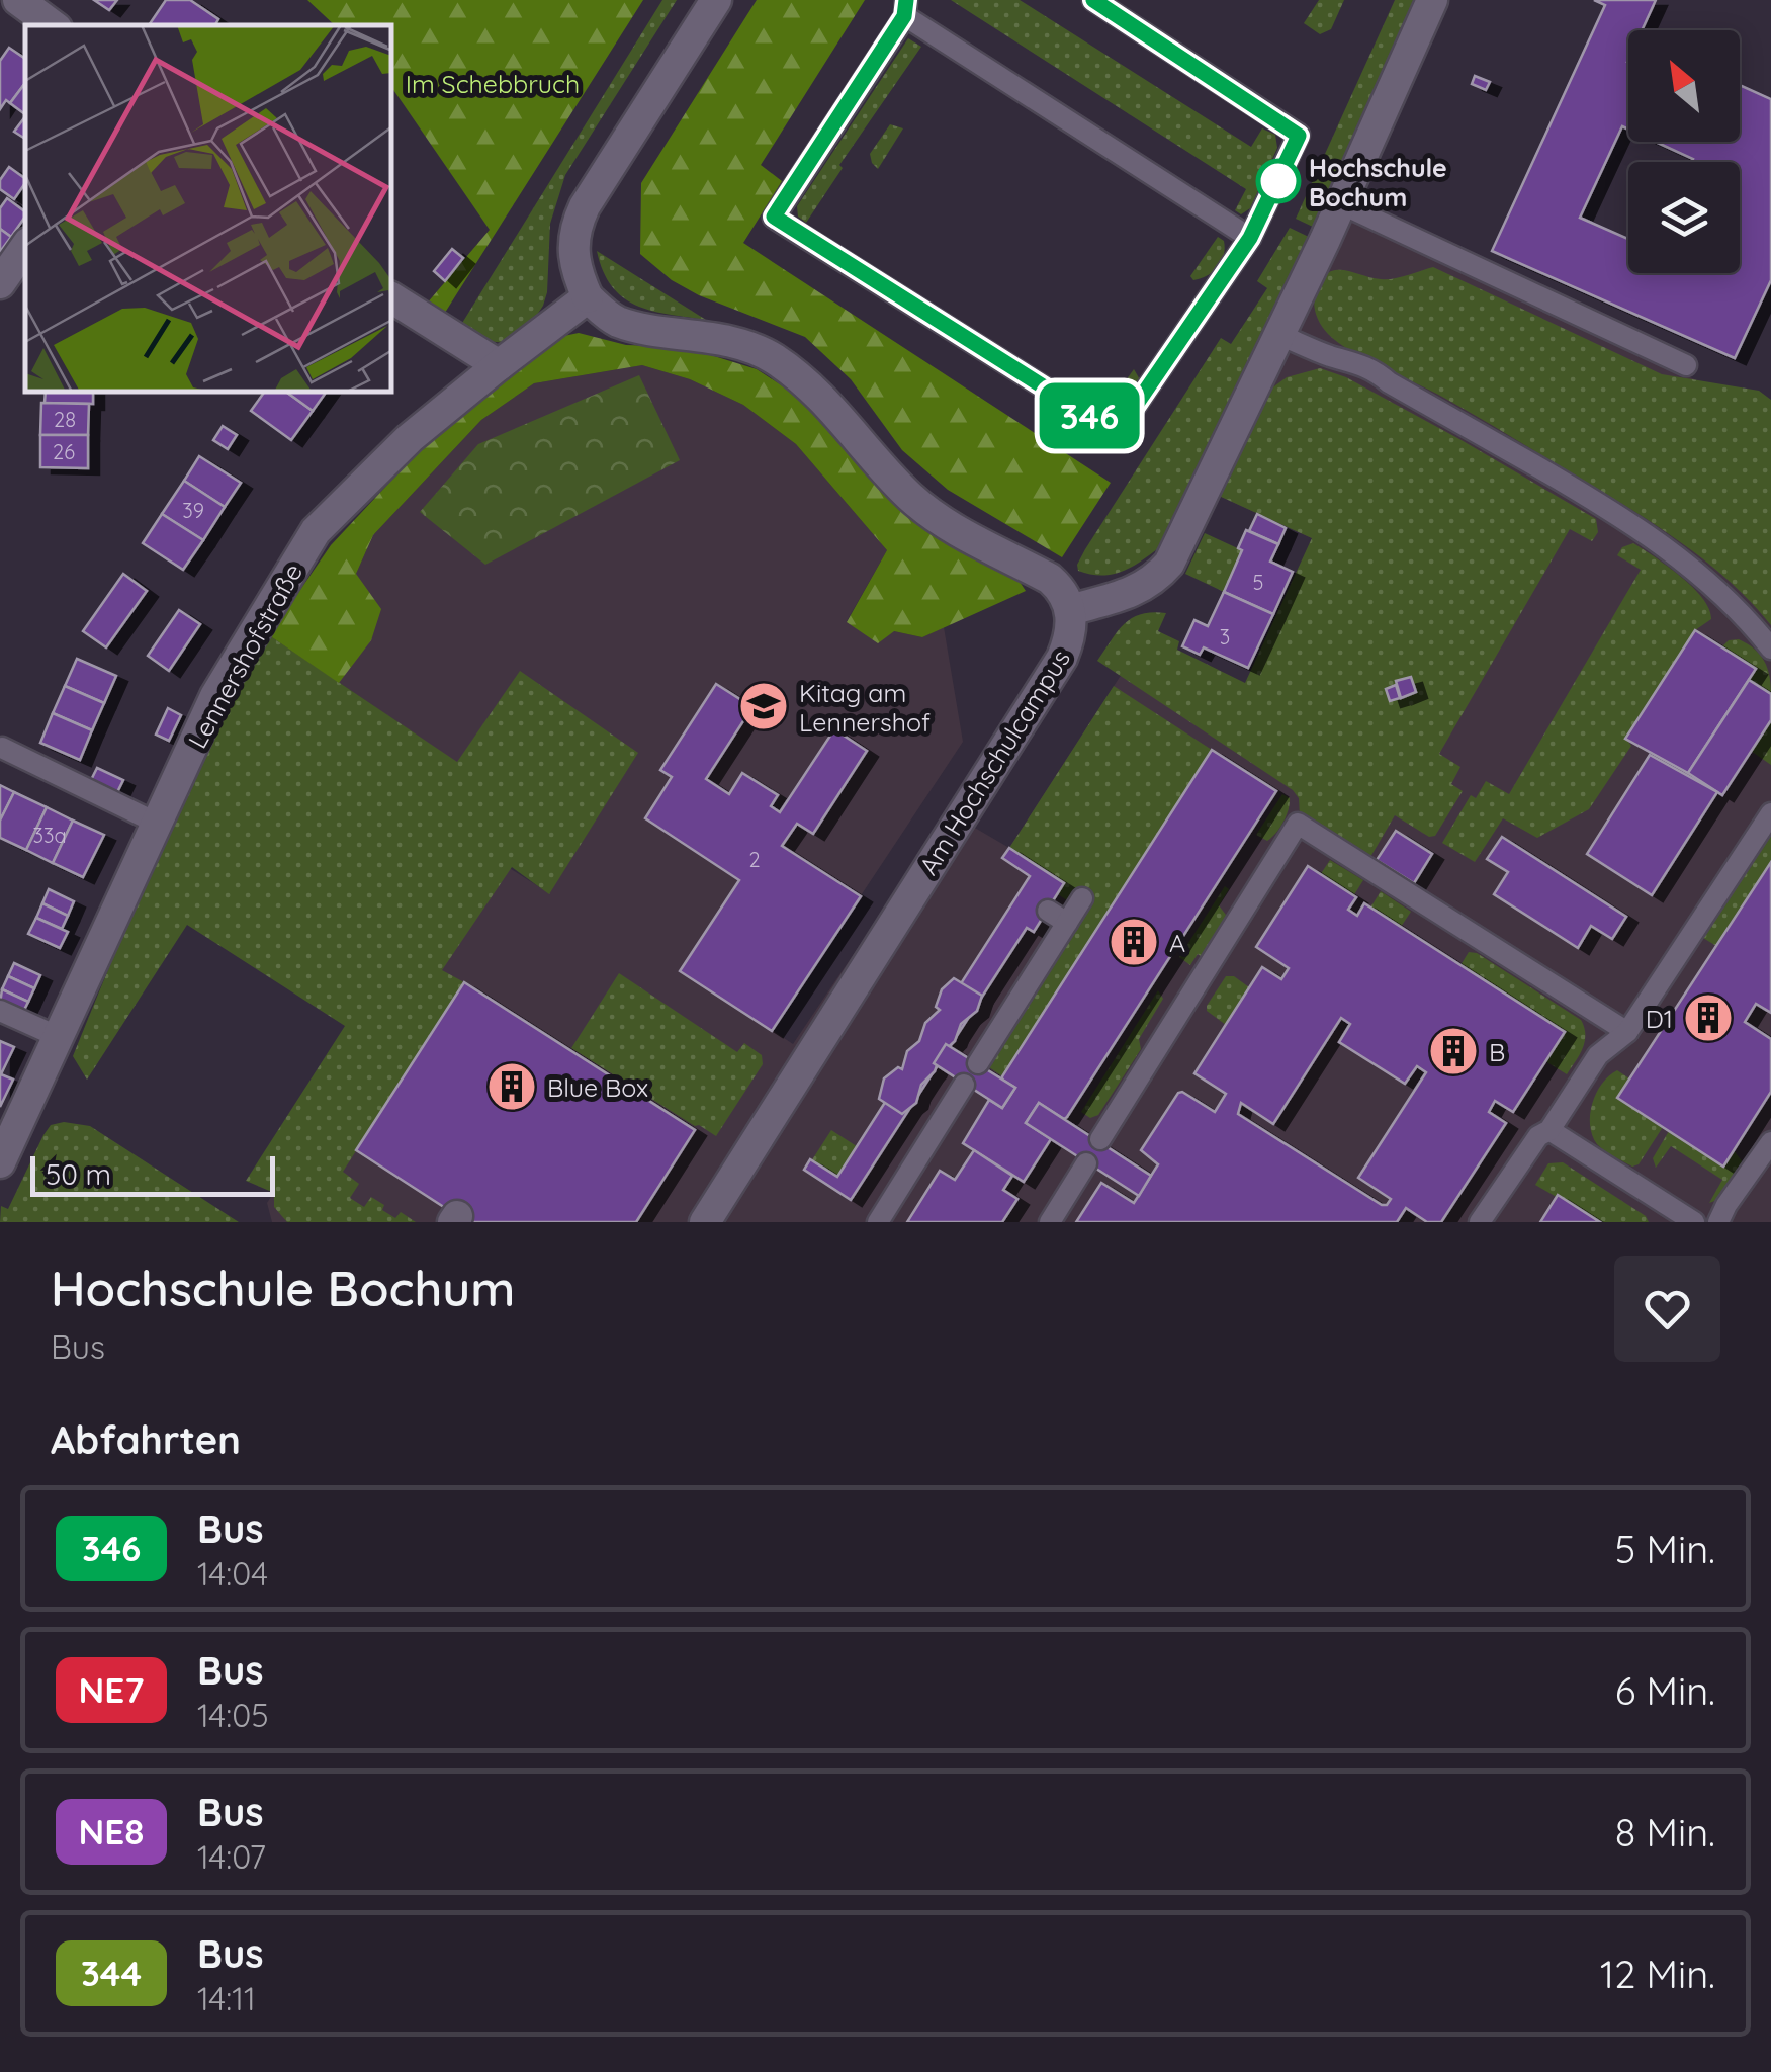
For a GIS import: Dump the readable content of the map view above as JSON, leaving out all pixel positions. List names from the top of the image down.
{
  "streets": {
    "street": ["Lennershofstraße", "Am Hochschulcampus"]
  },
  "parks": ["Im Schebbruch"],
  "places": {
    "other": ["Hochschule Bochum"],
    "school or university": ["Kitag am Lennershof"],
    "building": [
      "A",
      "D1",
      "B",
      "Blue Box"
    ]
  },
  "lines": ["bus line 346"],
  "house_numbers": [
    "28",
    "26",
    "39",
    "5",
    "3",
    "33a",
    "2"
  ],
  "scale_bar": "50 m",
  "north": "top left",
  "page": {
    "on_map": "346",
    "scale": "50 m",
    "heading": [
      ["Hochschule Bochum", "Bus"],
      "Abfahrten"
    ],
    "list": [
      {
        "mark": "346",
        "name": "Bus",
        "note": "14:04",
        "value": "5 Min."
      },
      {
        "mark": "NE7",
        "name": "Bus",
        "note": "14:05",
        "value": "6 Min."
      },
      {
        "mark": "NE8",
        "name": "Bus",
        "note": "14:07",
        "value": "8 Min."
      },
      {
        "mark": "344",
        "name": "Bus",
        "note": "14:11",
        "value": "12 Min."
      }
    ]
  }
}
